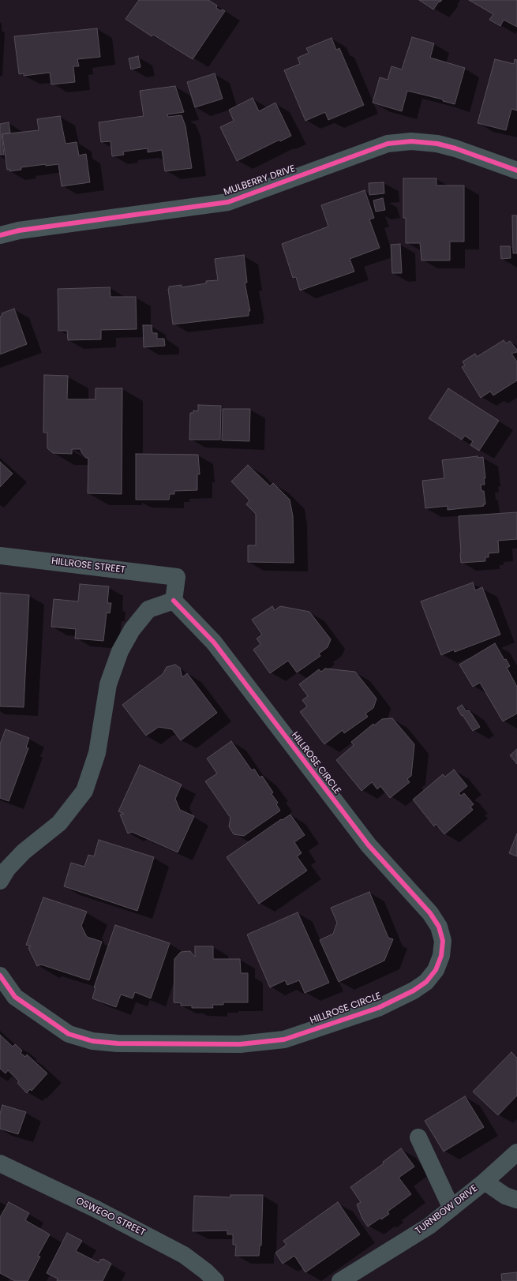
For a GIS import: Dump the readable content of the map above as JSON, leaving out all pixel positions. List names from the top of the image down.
{
  "streets": {
    "street": [
      "MULBERRY DRIVE",
      "HILLROSE STREET",
      "HILLROSE CIRCLE",
      "TURNBOW DRIVE",
      "OSWEGO STREET"
    ]
  },
  "crossings": [
    ["HILLROSE STREET", "HILLROSE CIRCLE"]
  ]
}
